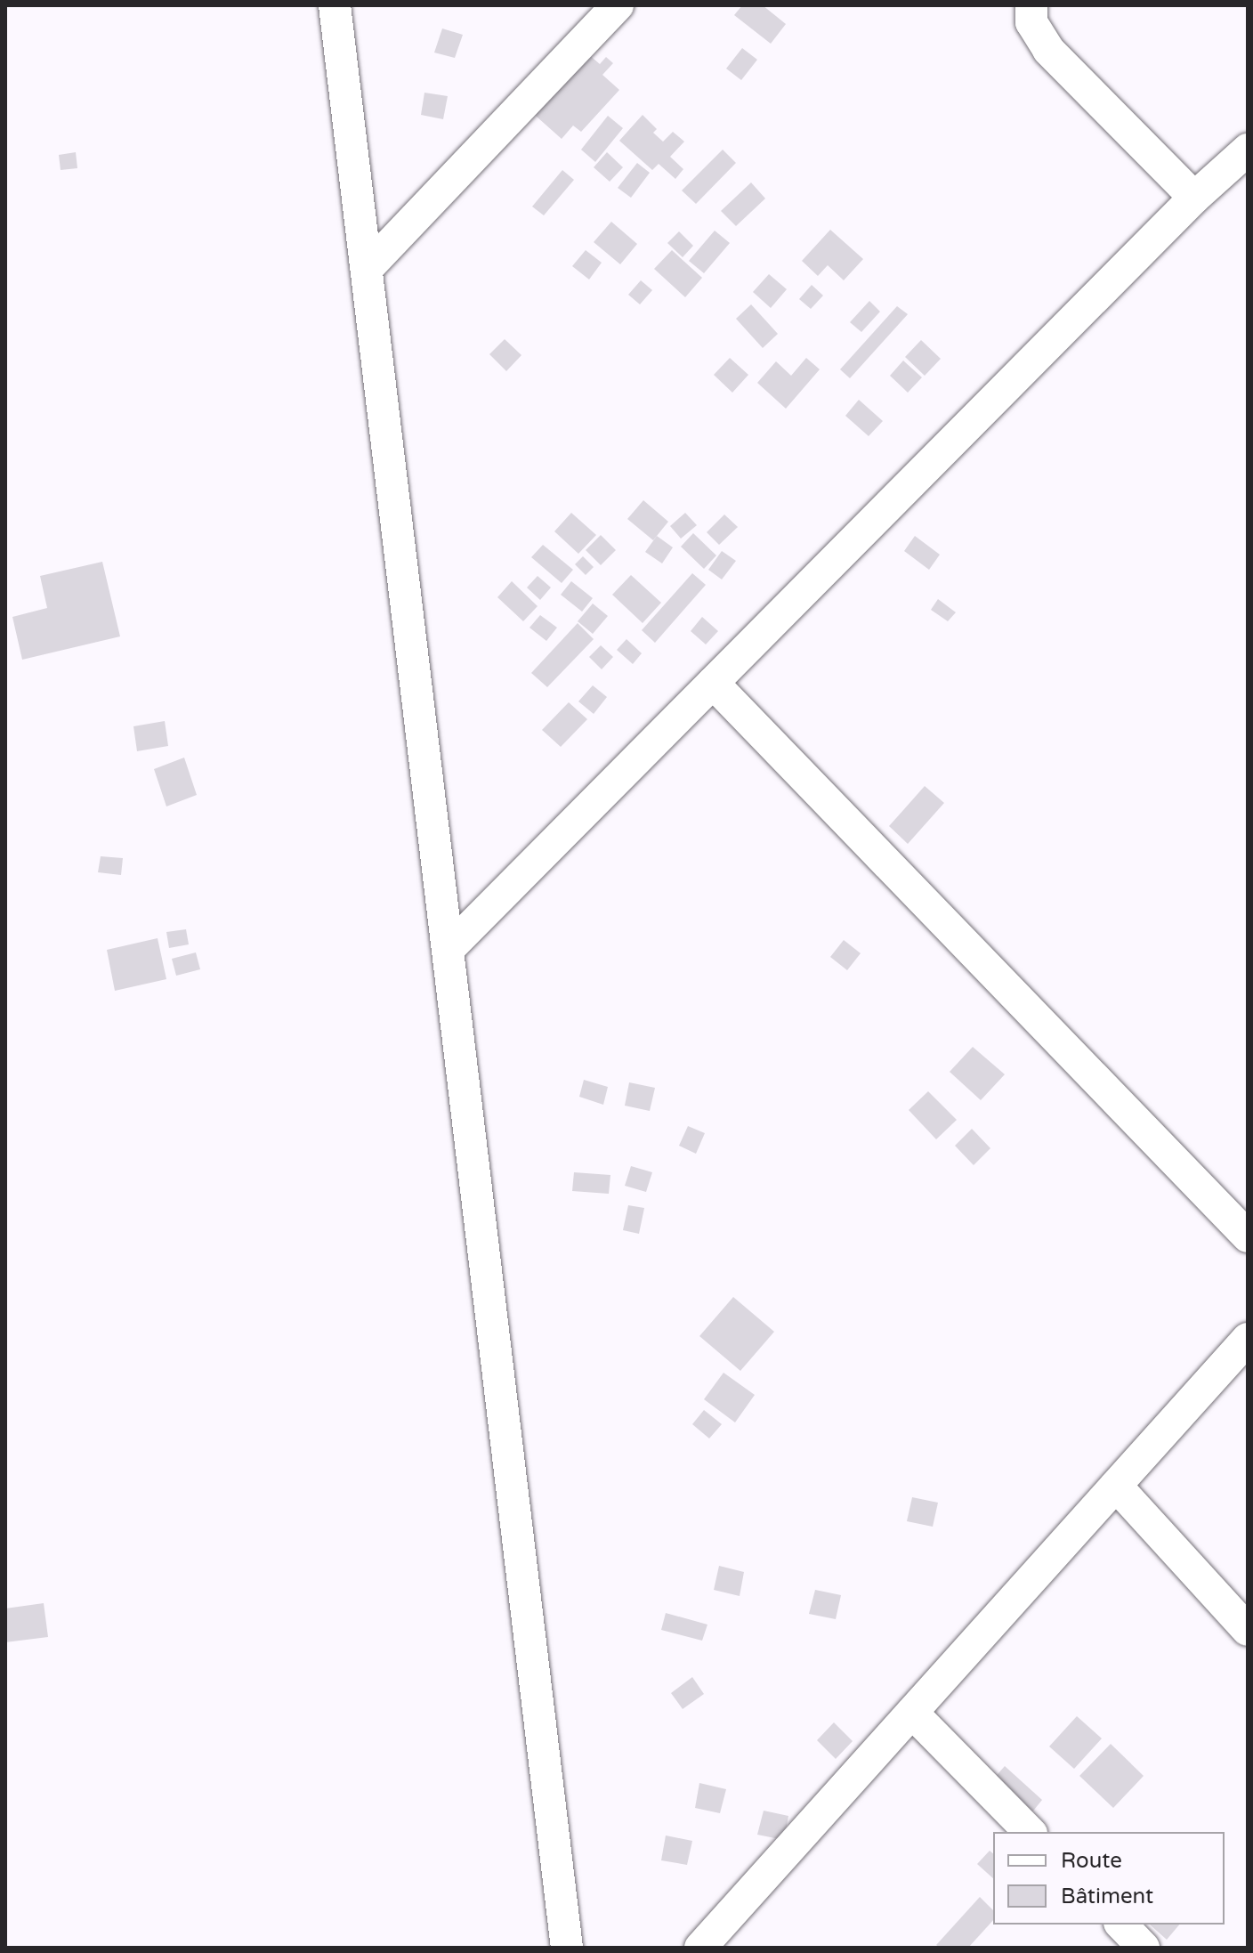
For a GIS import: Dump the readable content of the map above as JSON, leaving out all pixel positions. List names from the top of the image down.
{
  "legend": ["Route", "Bâtiment"]
}
